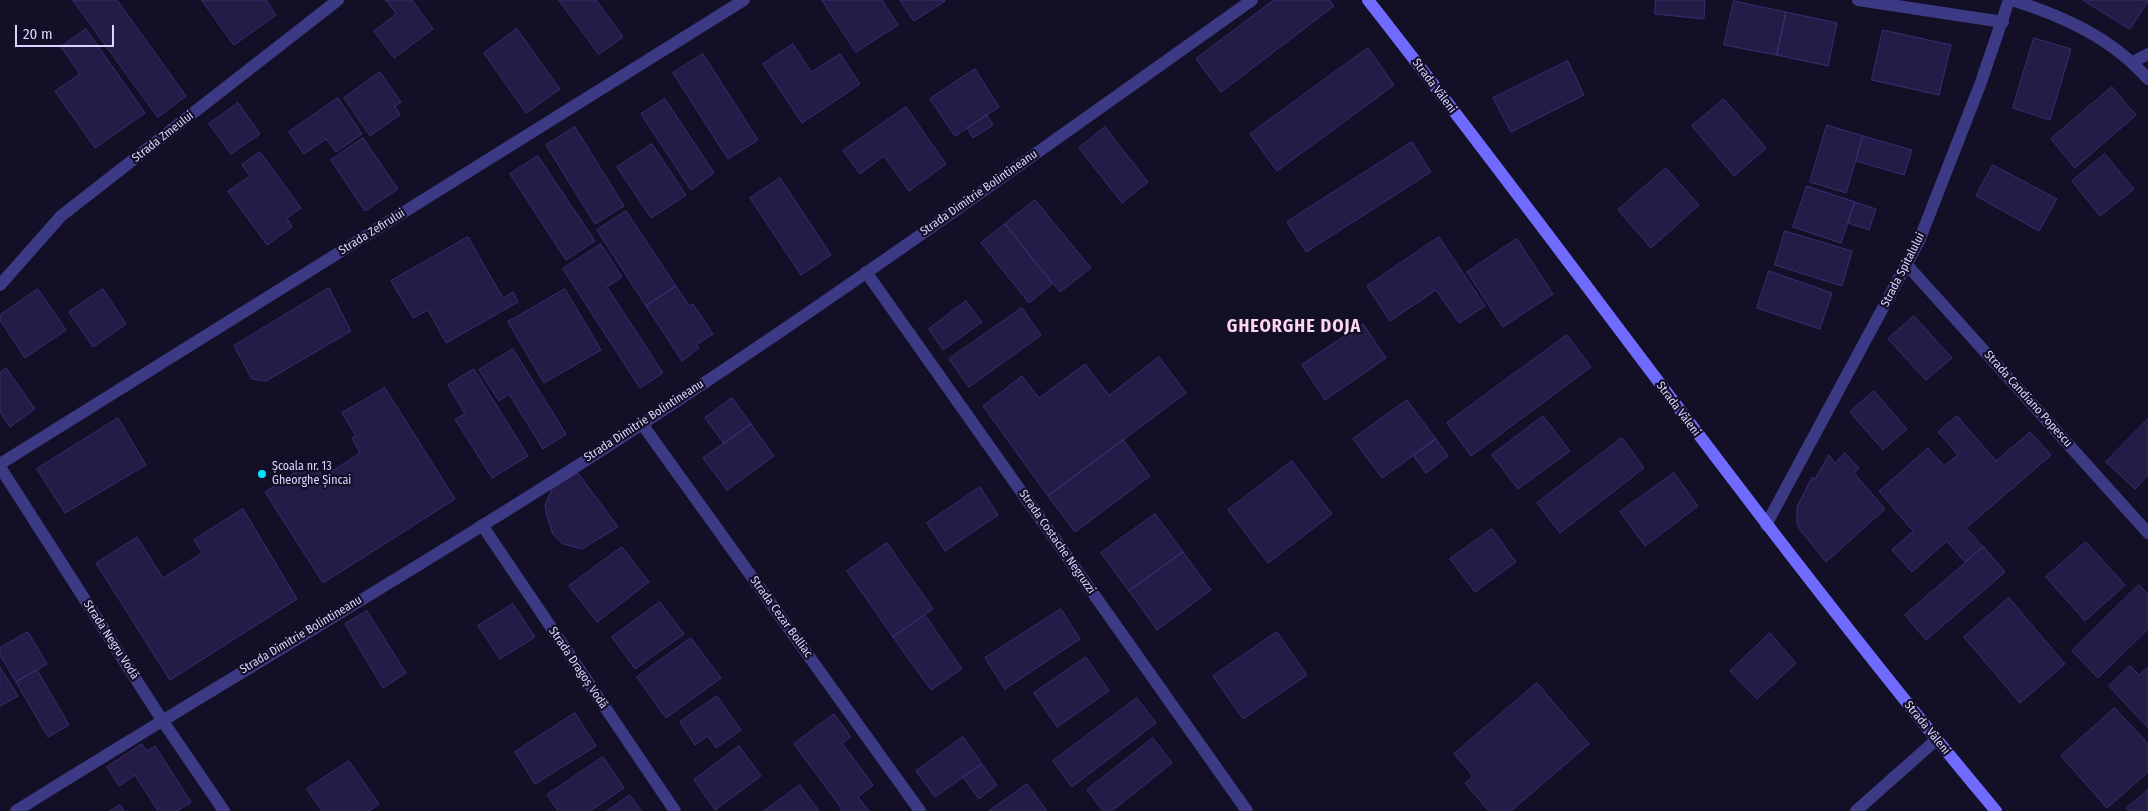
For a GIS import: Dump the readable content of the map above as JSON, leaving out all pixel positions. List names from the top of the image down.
{
  "streets": {
    "main road": ["Strada Văleni"],
    "street": [
      "Strada Zmeului",
      "Strada Dimitrie Bolintineanu",
      "Strada Zefirului",
      "Strada Spitalului",
      "Strada Candiano Popescu",
      "Strada Costache Negruzzi",
      "Strada Cezar Bolliac",
      "Strada Negru Vodă",
      "Strada Dragoș Vodă"
    ]
  },
  "crossings": [
    ["Strada Văleni", "Strada Spitalului"],
    ["Strada Dimitrie Bolintineanu", "Strada Costache Negruzzi"],
    ["Strada Dimitrie Bolintineanu", "Strada Cezar Bolliac"],
    ["Strada Dimitrie Bolintineanu", "Strada Negru Vodă"],
    ["Strada Dimitrie Bolintineanu", "Strada Dragoș Vodă"],
    ["Strada Zefirului", "Strada Negru Vodă"],
    ["Strada Spitalului", "Strada Candiano Popescu"]
  ],
  "districts": ["GHEORGHE DOJA"],
  "places": ["Școala nr. 13 Gheorghe Șincai"],
  "scale_bar": "20 m"
}
